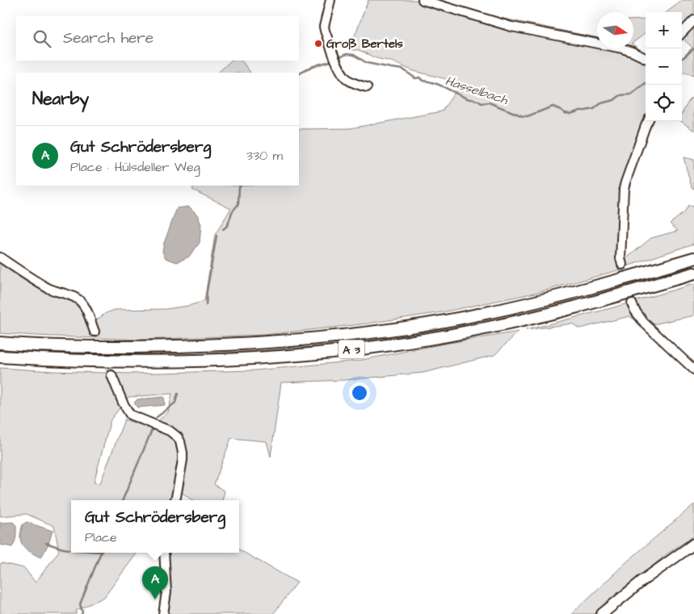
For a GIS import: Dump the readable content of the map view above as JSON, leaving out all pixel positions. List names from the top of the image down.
{
  "streets": {
    "highway": ["A 3"]
  },
  "water": ["Hasselbach"],
  "places": ["Groß Bertels"],
  "north": "right",
  "page": {
    "map_buttons": ["+", "−"],
    "search": "Search here",
    "heading": "Nearby",
    "list": [
      {
        "mark": "A",
        "name": "Gut Schrödersberg",
        "note": "Place · Hülsdeller Weg",
        "value": "330 m"
      }
    ],
    "popup": ["Gut Schrödersberg", "Place"],
    "pins": "A"
  }
}
